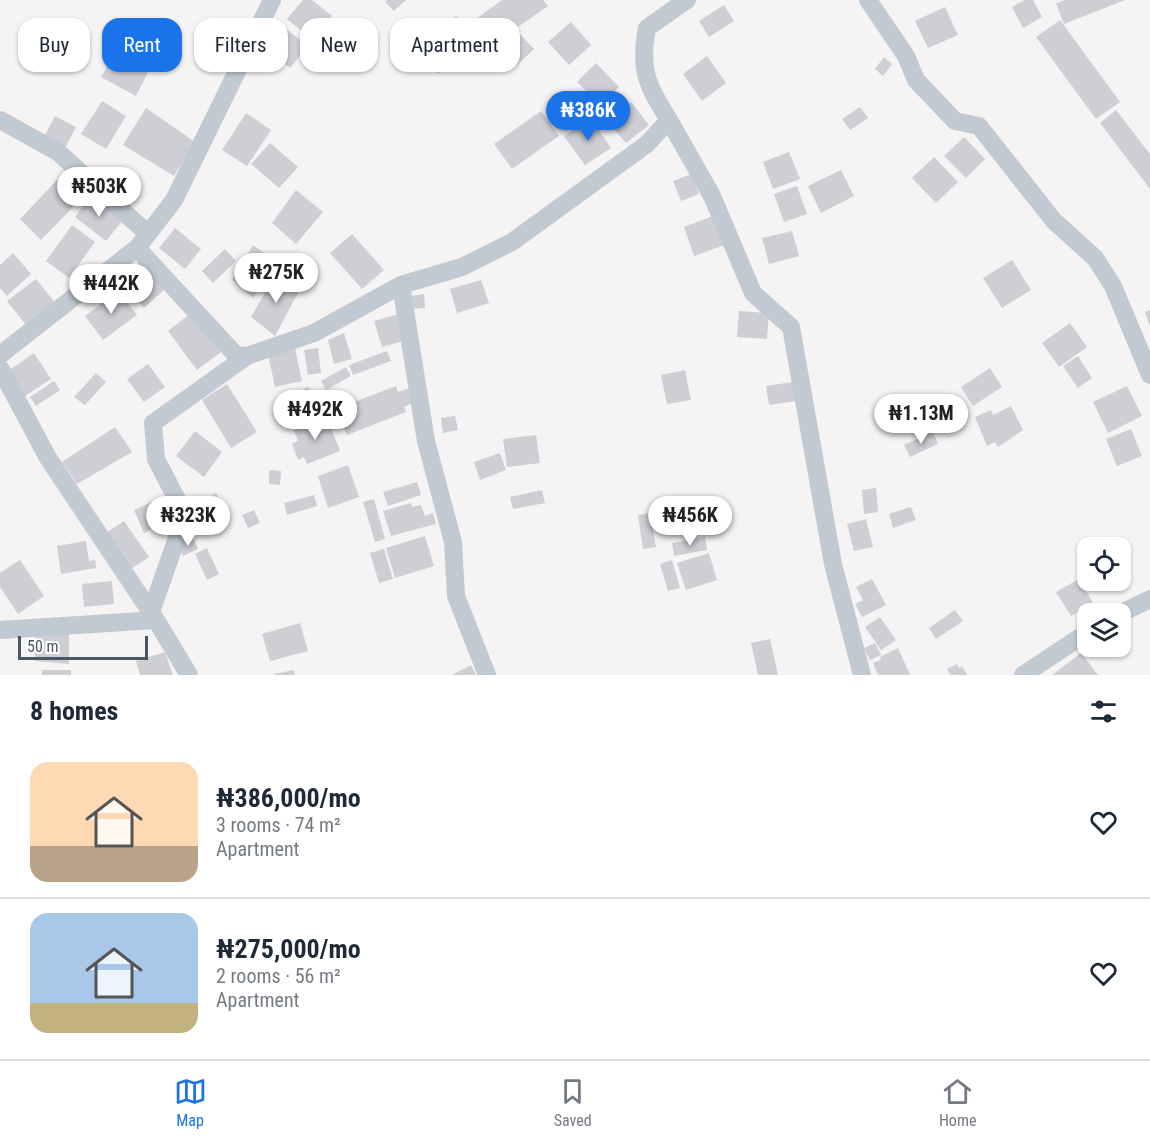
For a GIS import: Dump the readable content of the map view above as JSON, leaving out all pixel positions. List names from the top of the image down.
{
  "scale_bar": "50 m",
  "page": {
    "chip": [
      "Buy",
      "Rent",
      "Filters",
      "New",
      "Apartment"
    ],
    "price": [
      "₦386K",
      "₦503K",
      "₦275K",
      "₦442K",
      "₦492K",
      "₦1.13M",
      "₦323K",
      "₦456K"
    ],
    "scale": "50 m",
    "heading": "8 homes",
    "list": [
      {
        "name": "₦386,000/mo",
        "note": "3 rooms · 74 m² · Apartment"
      },
      {
        "name": "₦275,000/mo",
        "note": "2 rooms · 56 m² · Apartment"
      }
    ],
    "tabs": ["Map", "Saved", "Home"]
  }
}
